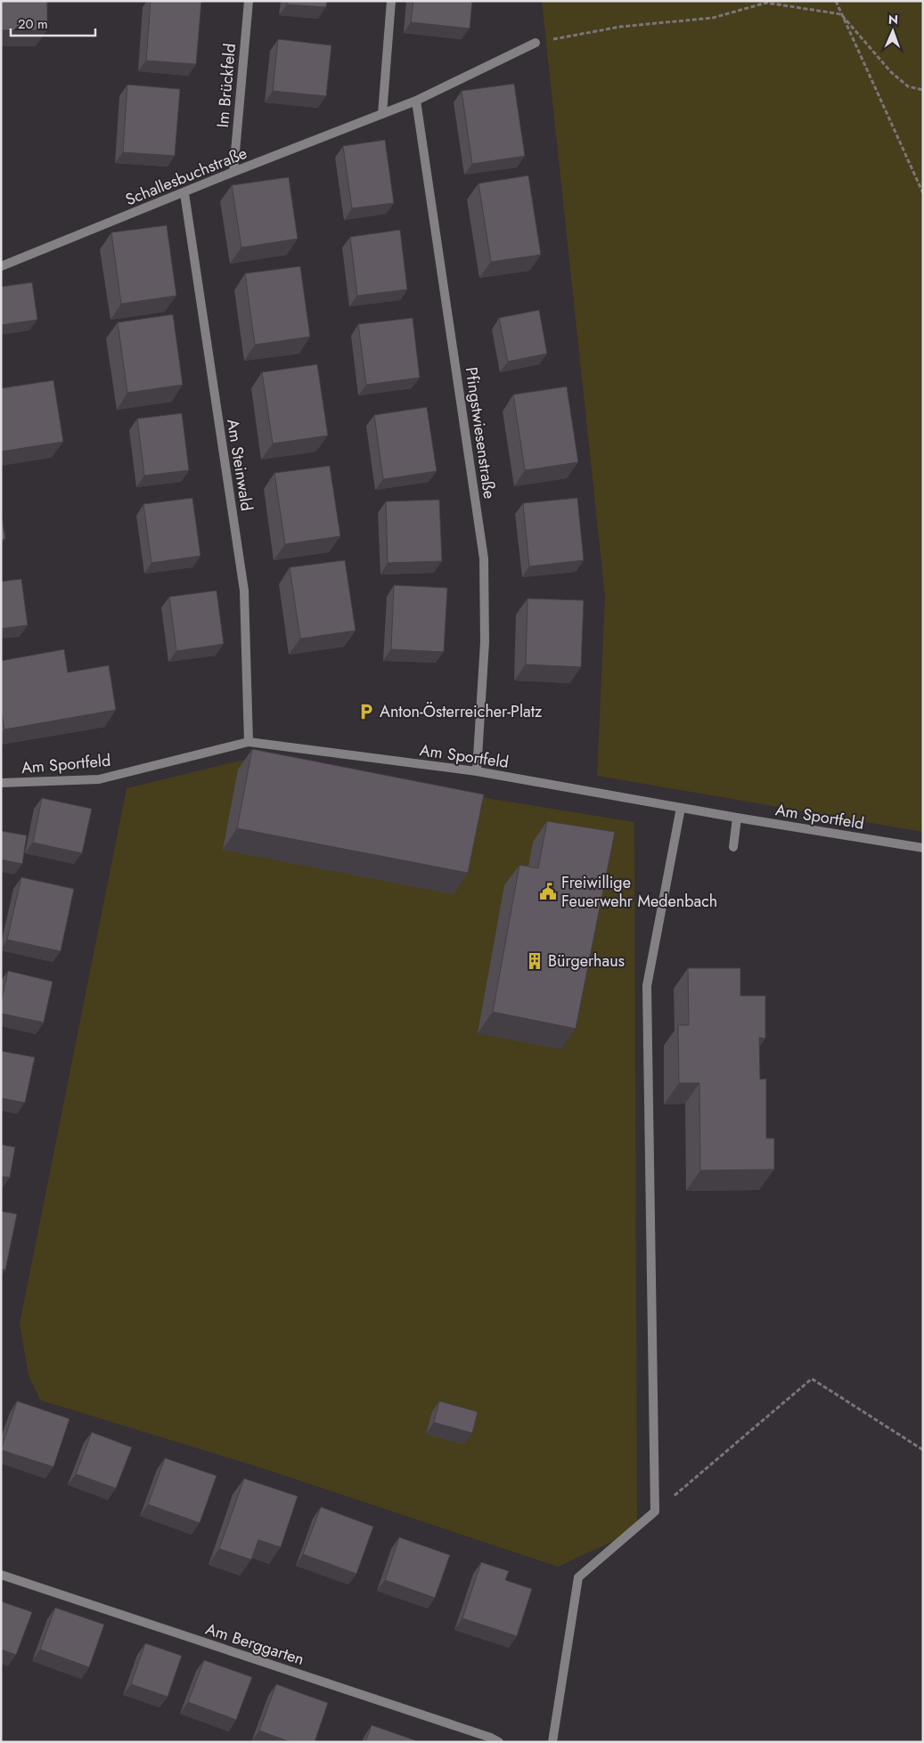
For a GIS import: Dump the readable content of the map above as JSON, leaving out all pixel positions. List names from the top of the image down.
{
  "streets": {
    "street": [
      "Im Brückfeld",
      "Schallesbuchstraße",
      "Pfingstwiesenstraße",
      "Am Steinwald",
      "Am Sportfeld",
      "Am Berggarten"
    ]
  },
  "crossings": [
    ["Im Brückfeld", "Schallesbuchstraße"],
    ["Schallesbuchstraße", "Pfingstwiesenstraße"],
    ["Schallesbuchstraße", "Am Steinwald"],
    ["Pfingstwiesenstraße", "Am Sportfeld"],
    ["Am Steinwald", "Am Sportfeld"]
  ],
  "places": {
    "parking": ["Anton-Österreicher-Platz"],
    "public building": ["Freiwillige Feuerwehr Medenbach"],
    "building": ["Bürgerhaus"]
  },
  "scale_bar": "20 m",
  "north": "top"
}
